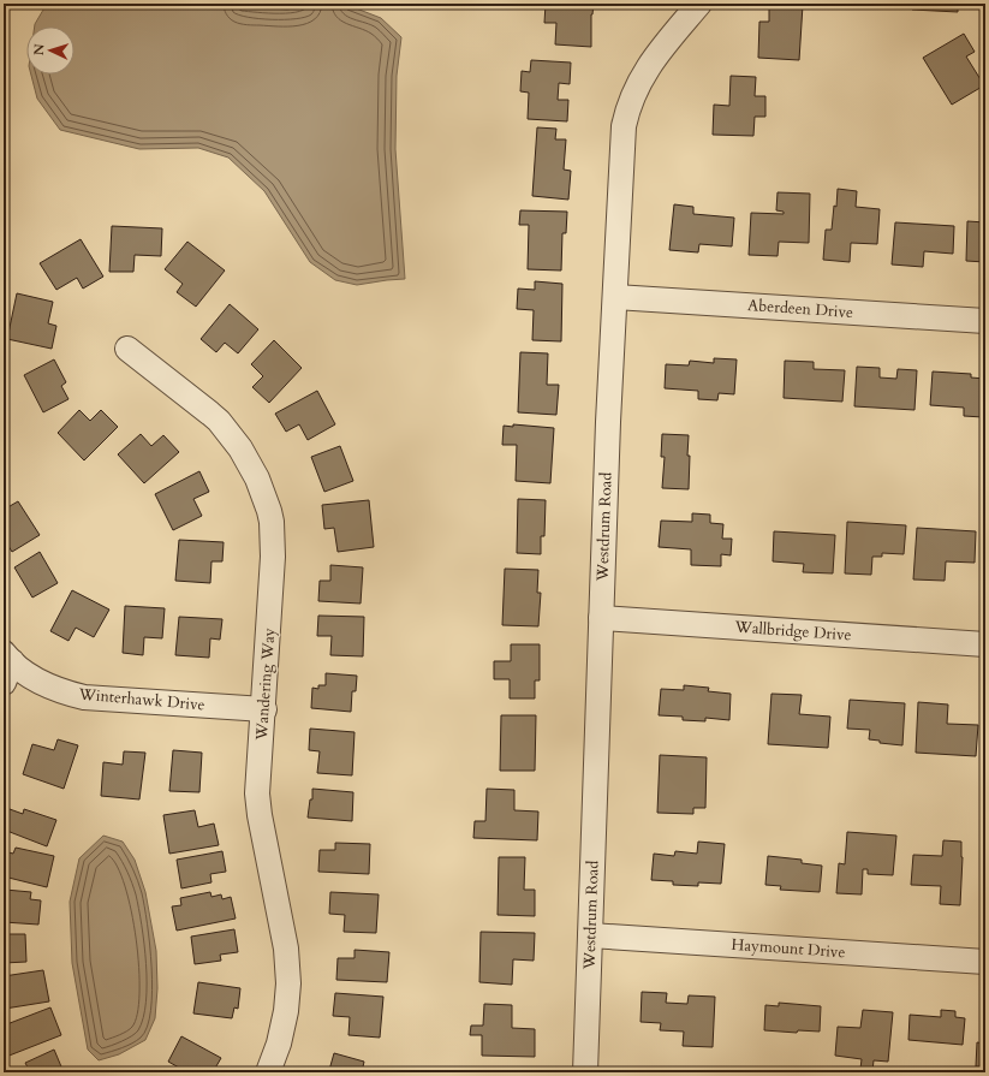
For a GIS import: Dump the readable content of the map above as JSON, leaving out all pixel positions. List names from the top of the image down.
{
  "streets": {
    "street": [
      "Aberdeen Drive",
      "Westdrum Road",
      "Wallbridge Drive",
      "Wandering Way",
      "Winterhawk Drive",
      "Haymount Drive"
    ]
  },
  "crossings": [
    ["Aberdeen Drive", "Westdrum Road"],
    ["Westdrum Road", "Wallbridge Drive"],
    ["Westdrum Road", "Haymount Drive"],
    ["Wandering Way", "Winterhawk Drive"]
  ],
  "north": "left"
}
